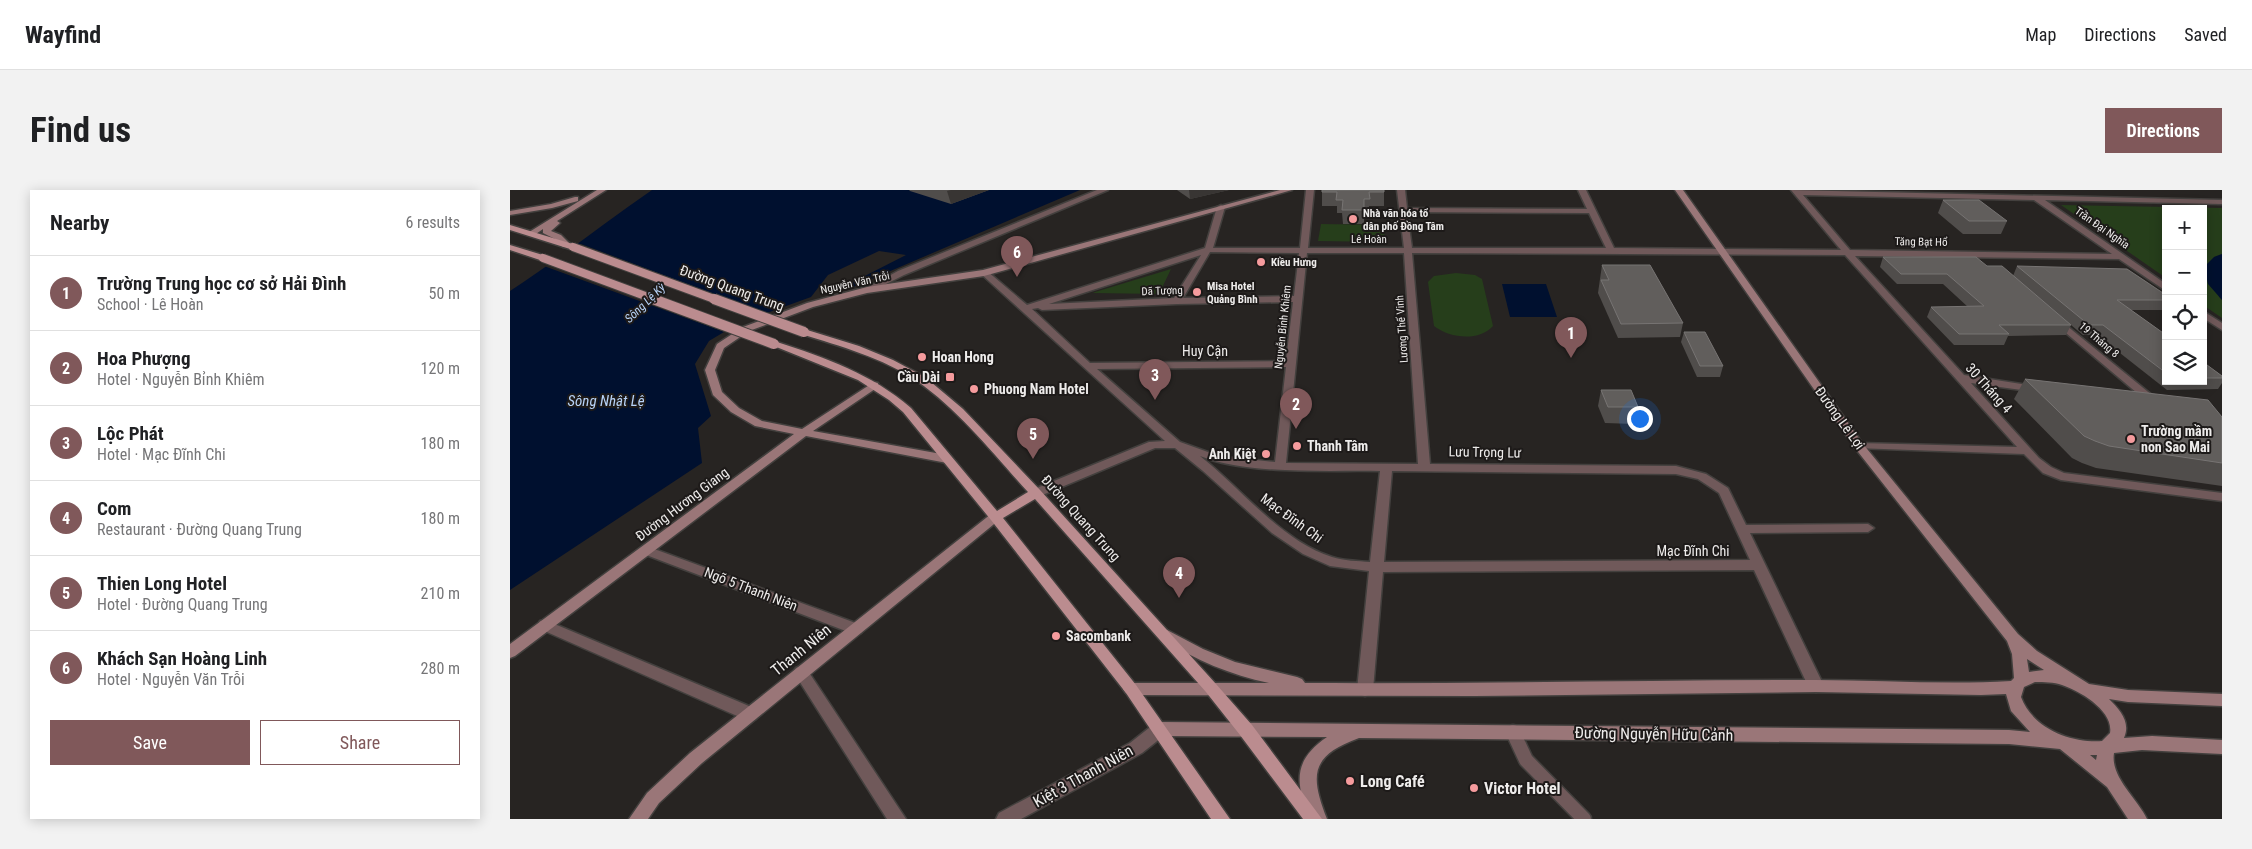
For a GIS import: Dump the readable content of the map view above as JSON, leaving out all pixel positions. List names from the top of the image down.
{
  "streets": {
    "main road": [
      "Nguyễn Văn Trỗi",
      "Đường Quang Trung",
      "Đường Lê Lợi",
      "Đường Hương Giang",
      "Thanh Niên",
      "Đường Nguyễn Hữu Cảnh"
    ],
    "street": [
      "Trần Đại Nghĩa",
      "Lê Hoàn",
      "Tăng Bạt Hổ",
      "Dã Tượng",
      "Nguyễn Bỉnh Khiêm",
      "Lương Thế Vinh",
      "19 Tháng 8",
      "Huy Cận",
      "30 Tháng 4",
      "Lưu Trọng Lư",
      "Mạc Đĩnh Chi",
      "Ngõ 5 Thanh Niên",
      "Kiệt 3 Thanh Niên"
    ]
  },
  "crossings": [
    ["Trần Đại Nghĩa", "Tăng Bạt Hổ"],
    ["Lê Hoàn", "Tăng Bạt Hổ"],
    ["Lê Hoàn", "Dã Tượng"],
    ["Lê Hoàn", "Nguyễn Bỉnh Khiêm"],
    ["Lê Hoàn", "Lương Thế Vinh"],
    ["Lê Hoàn", "Đường Lê Lợi"],
    ["Lê Hoàn", "Mạc Đĩnh Chi"],
    ["Tăng Bạt Hổ", "30 Tháng 4"],
    ["Tăng Bạt Hổ", "Đường Lê Lợi"],
    ["Nguyễn Văn Trỗi", "Đường Hương Giang"],
    ["Nguyễn Văn Trỗi", "Mạc Đĩnh Chi"],
    ["Đường Quang Trung", "Lưu Trọng Lư"],
    ["Đường Quang Trung", "Đường Nguyễn Hữu Cảnh"],
    ["Dã Tượng", "Nguyễn Bỉnh Khiêm"],
    ["Dã Tượng", "Mạc Đĩnh Chi"],
    ["Nguyễn Bỉnh Khiêm", "Huy Cận"],
    ["Nguyễn Bỉnh Khiêm", "Lưu Trọng Lư"],
    ["Lương Thế Vinh", "Lưu Trọng Lư"],
    ["Huy Cận", "Mạc Đĩnh Chi"],
    ["Đường Lê Lợi", "Đường Nguyễn Hữu Cảnh"],
    ["Lưu Trọng Lư", "Mạc Đĩnh Chi"],
    ["Đường Hương Giang", "Ngõ 5 Thanh Niên"],
    ["Ngõ 5 Thanh Niên", "Thanh Niên"],
    ["Đường Nguyễn Hữu Cảnh", "Kiệt 3 Thanh Niên"]
  ],
  "water": ["Sông Lệ Kỳ", "Sông Nhật Lệ"],
  "places": {
    "other": [
      "Nhà văn hóa tổ dân phố Đồng Tâm",
      "Kiều Hưng",
      "Misa Hotel Quảng Bình",
      "Hoan Hong",
      "Phuong Nam Hotel",
      "Trường mầm non Sao Mai",
      "Thanh Tâm",
      "Anh Kiệt",
      "Sacombank",
      "Long Café",
      "Victor Hotel"
    ],
    "transit": ["Cầu Dài"]
  },
  "page": {
    "header": "Wayfind",
    "nav": ["Map", "Directions", "Saved"],
    "buttons": [
      "Directions",
      ["Save", "Share"]
    ],
    "title": "Find us",
    "heading": ["Nearby", "6 results"],
    "map_buttons": ["+", "−"],
    "pins": [
      "6",
      "1",
      "3",
      "2",
      "5",
      "4"
    ],
    "list": [
      {
        "mark": "1",
        "name": "Trường Trung học cơ sở Hải Đình",
        "note": "School · Lê Hoàn",
        "value": "50 m"
      },
      {
        "mark": "2",
        "name": "Hoa Phượng",
        "note": "Hotel · Nguyễn Bỉnh Khiêm",
        "value": "120 m"
      },
      {
        "mark": "3",
        "name": "Lộc Phát",
        "note": "Hotel · Mạc Đĩnh Chi",
        "value": "180 m"
      },
      {
        "mark": "4",
        "name": "Com",
        "note": "Restaurant · Đường Quang Trung",
        "value": "180 m"
      },
      {
        "mark": "5",
        "name": "Thien Long Hotel",
        "note": "Hotel · Đường Quang Trung",
        "value": "210 m"
      },
      {
        "mark": "6",
        "name": "Khách Sạn Hoàng Linh",
        "note": "Hotel · Nguyễn Văn Trỗi",
        "value": "280 m"
      }
    ]
  }
}
